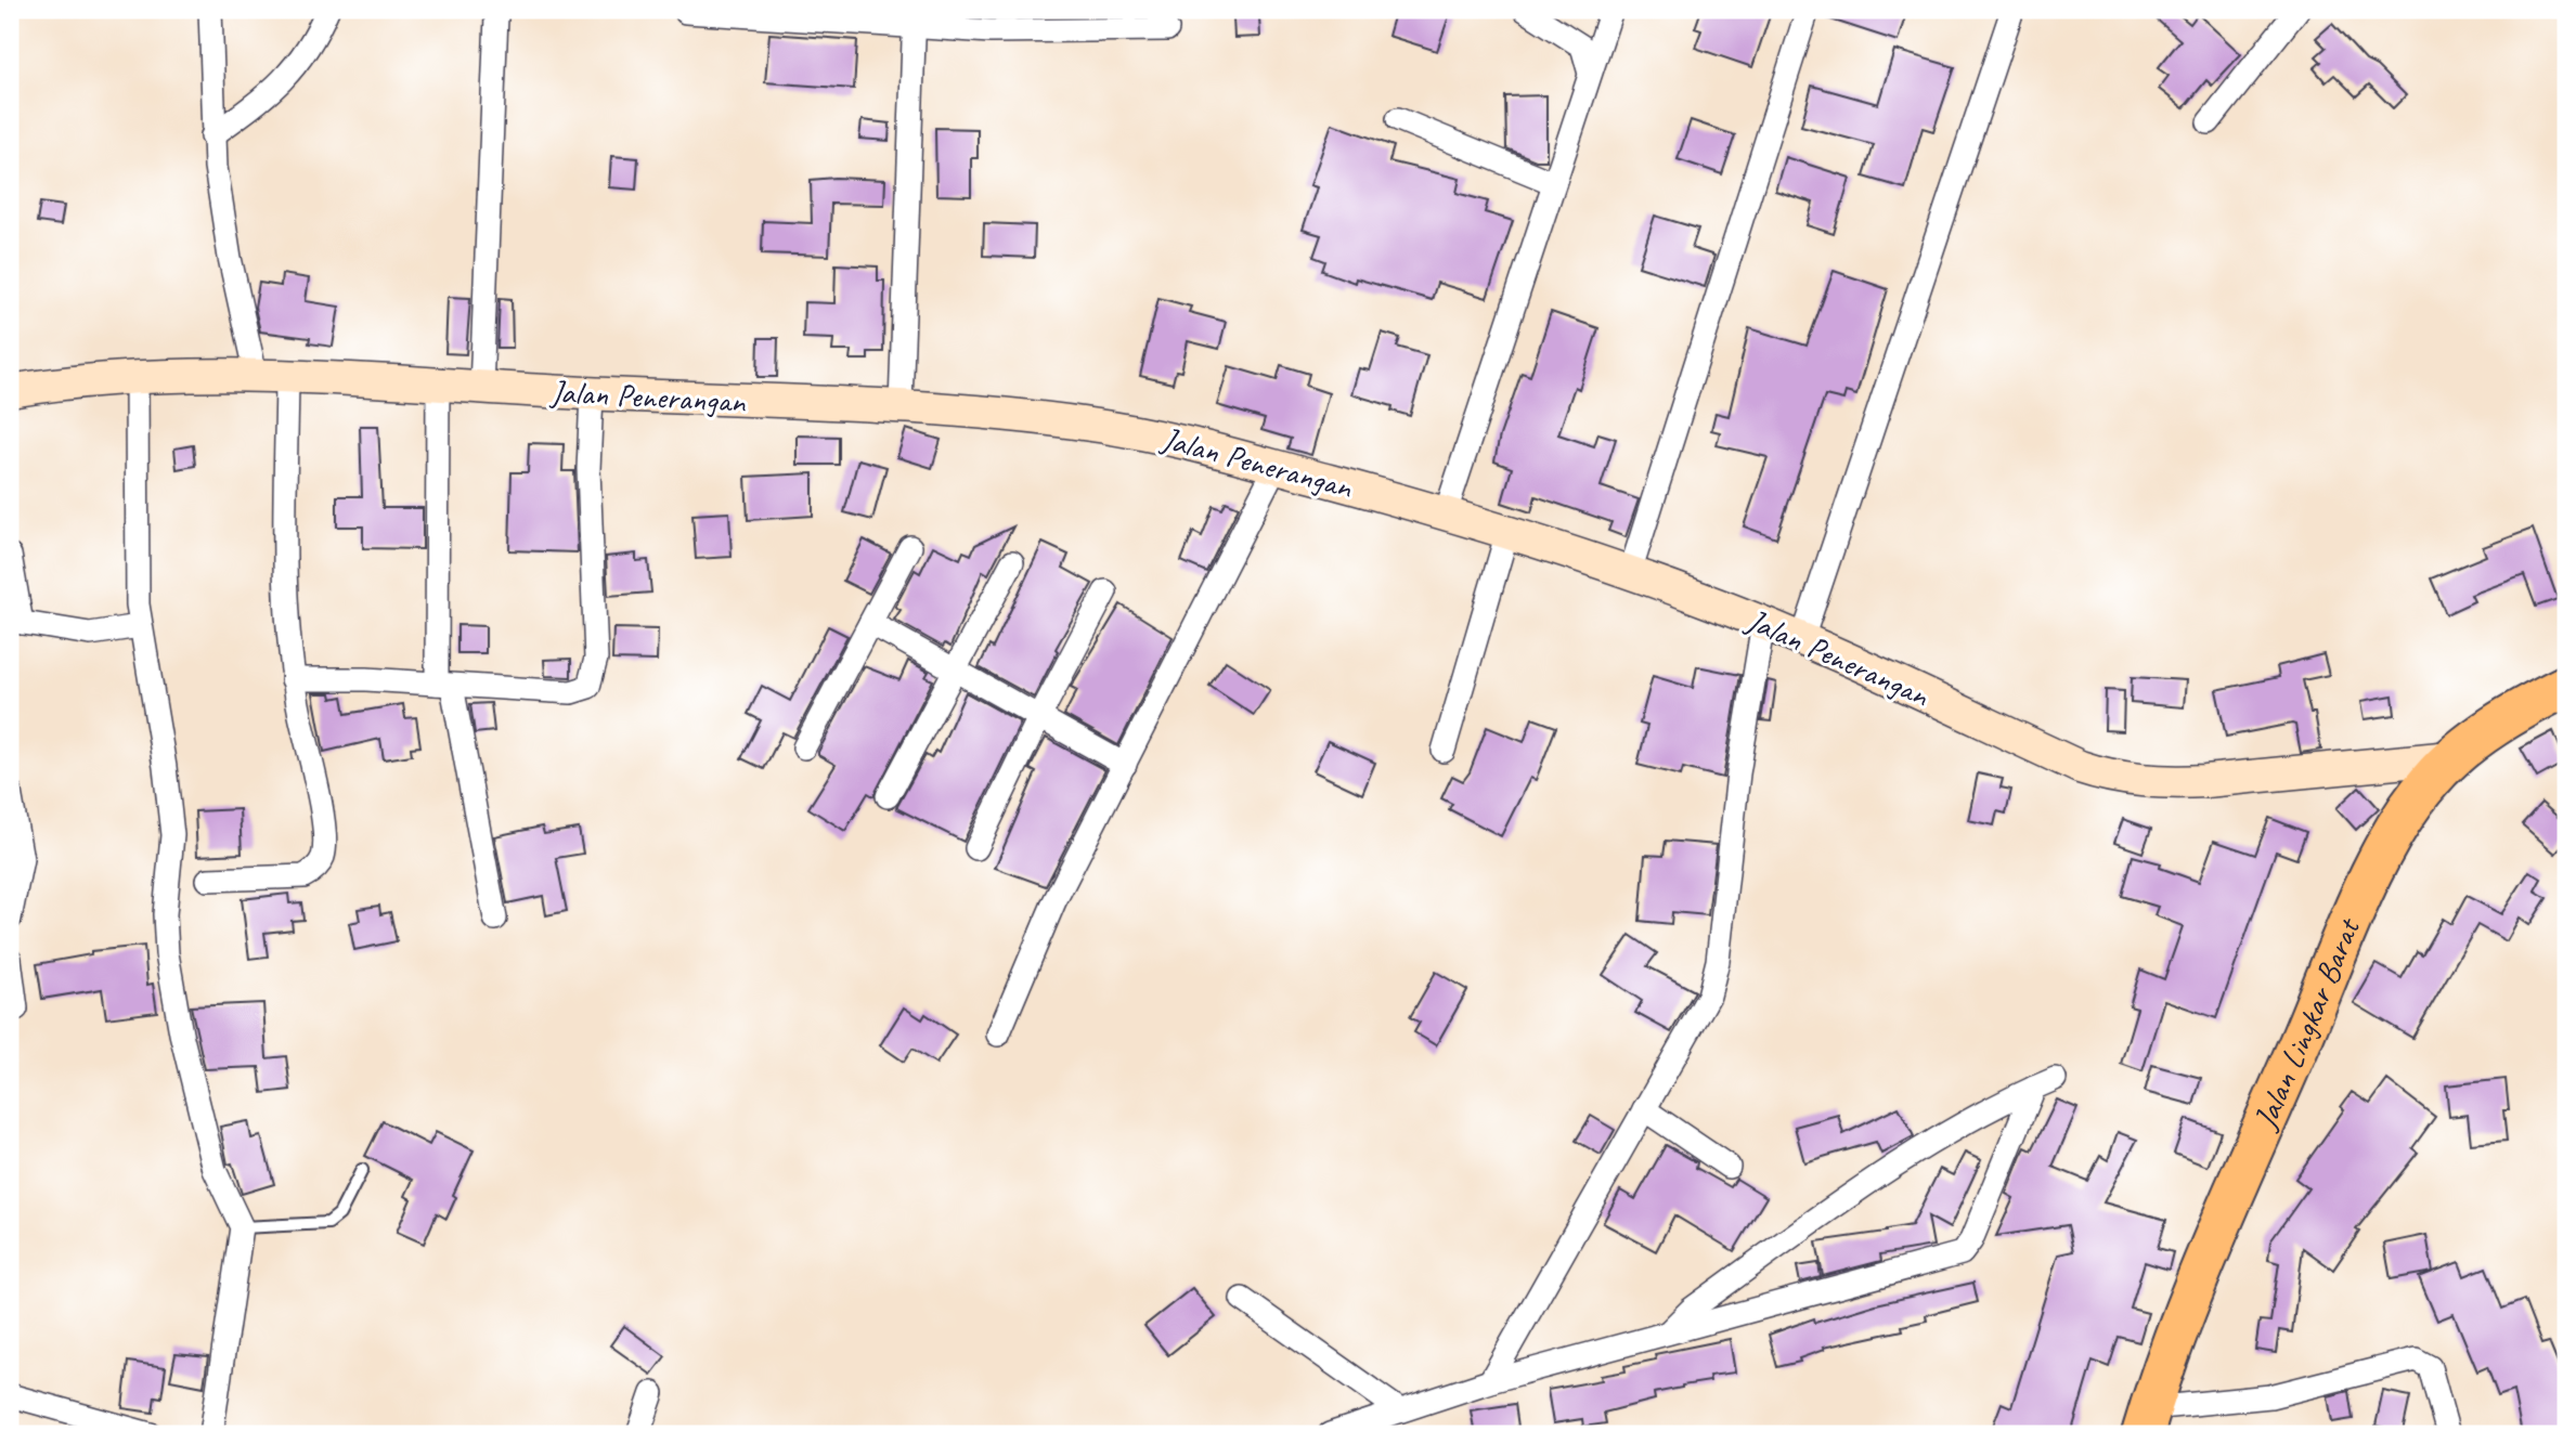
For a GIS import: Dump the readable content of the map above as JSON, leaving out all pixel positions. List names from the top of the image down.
{
  "streets": {
    "highway": ["Jalan Lingkar Barat"],
    "street": ["Jalan Penerangan"]
  },
  "crossings": [
    ["Jalan Penerangan", "Jalan Lingkar Barat"]
  ]
}
